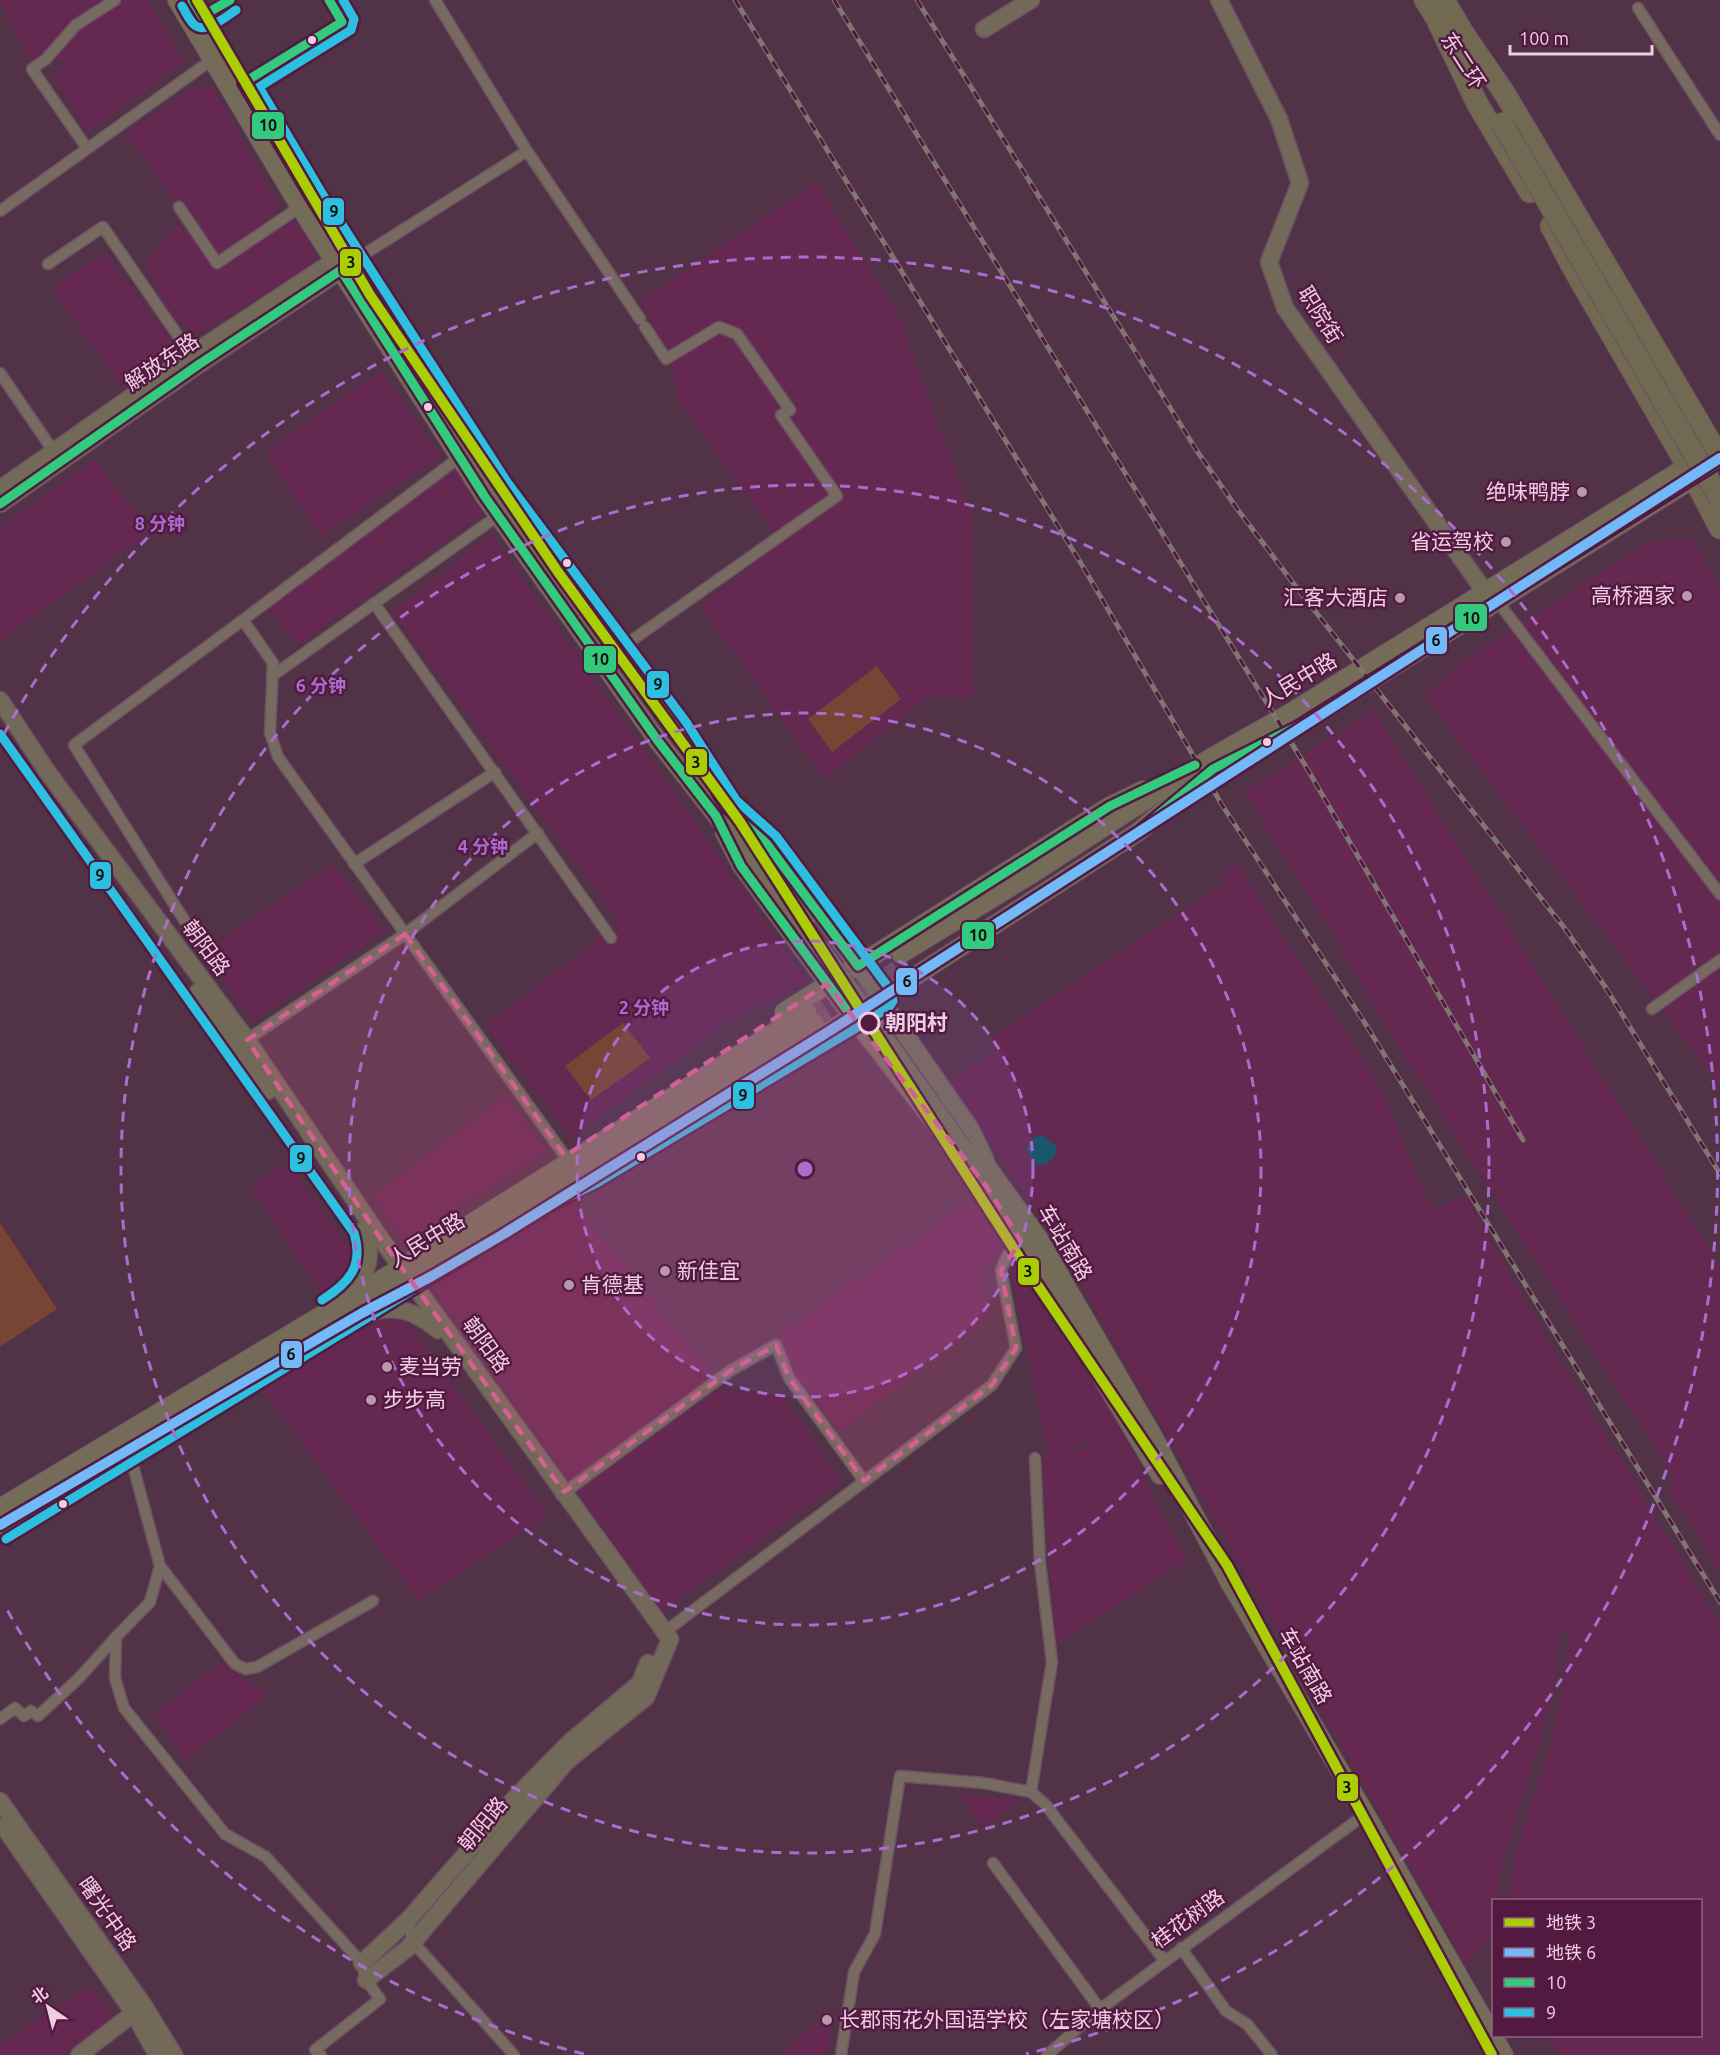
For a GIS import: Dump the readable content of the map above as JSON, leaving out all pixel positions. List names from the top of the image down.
{
  "streets": {
    "highway": ["东二环"],
    "main road": ["人民中路", "车站南路"],
    "street": [
      "职院街",
      "解放东路",
      "朝阳路",
      "曙光中路",
      "桂花树路"
    ]
  },
  "crossings": [
    ["职院街", "人民中路"],
    ["人民中路", "朝阳路"],
    ["车站南路", "桂花树路"]
  ],
  "places": [
    "绝味鸭脖",
    "省运驾校",
    "高桥酒家",
    "汇客大酒店",
    "朝阳村",
    "新佳宜",
    "肯德基",
    "麦当劳",
    "步步高",
    "长郡雨花外国语学校（左家塘校区）"
  ],
  "lines": [
    "metro line 3",
    "transit line 10",
    "transit line 9",
    "metro line 6"
  ],
  "legend": [
    "地铁 3",
    "地铁 6",
    "10",
    "9"
  ],
  "scale_bar": "100 m",
  "north": "top left",
  "rings": [
    "8 分钟",
    "6 分钟",
    "4 分钟",
    "2 分钟"
  ]
}
